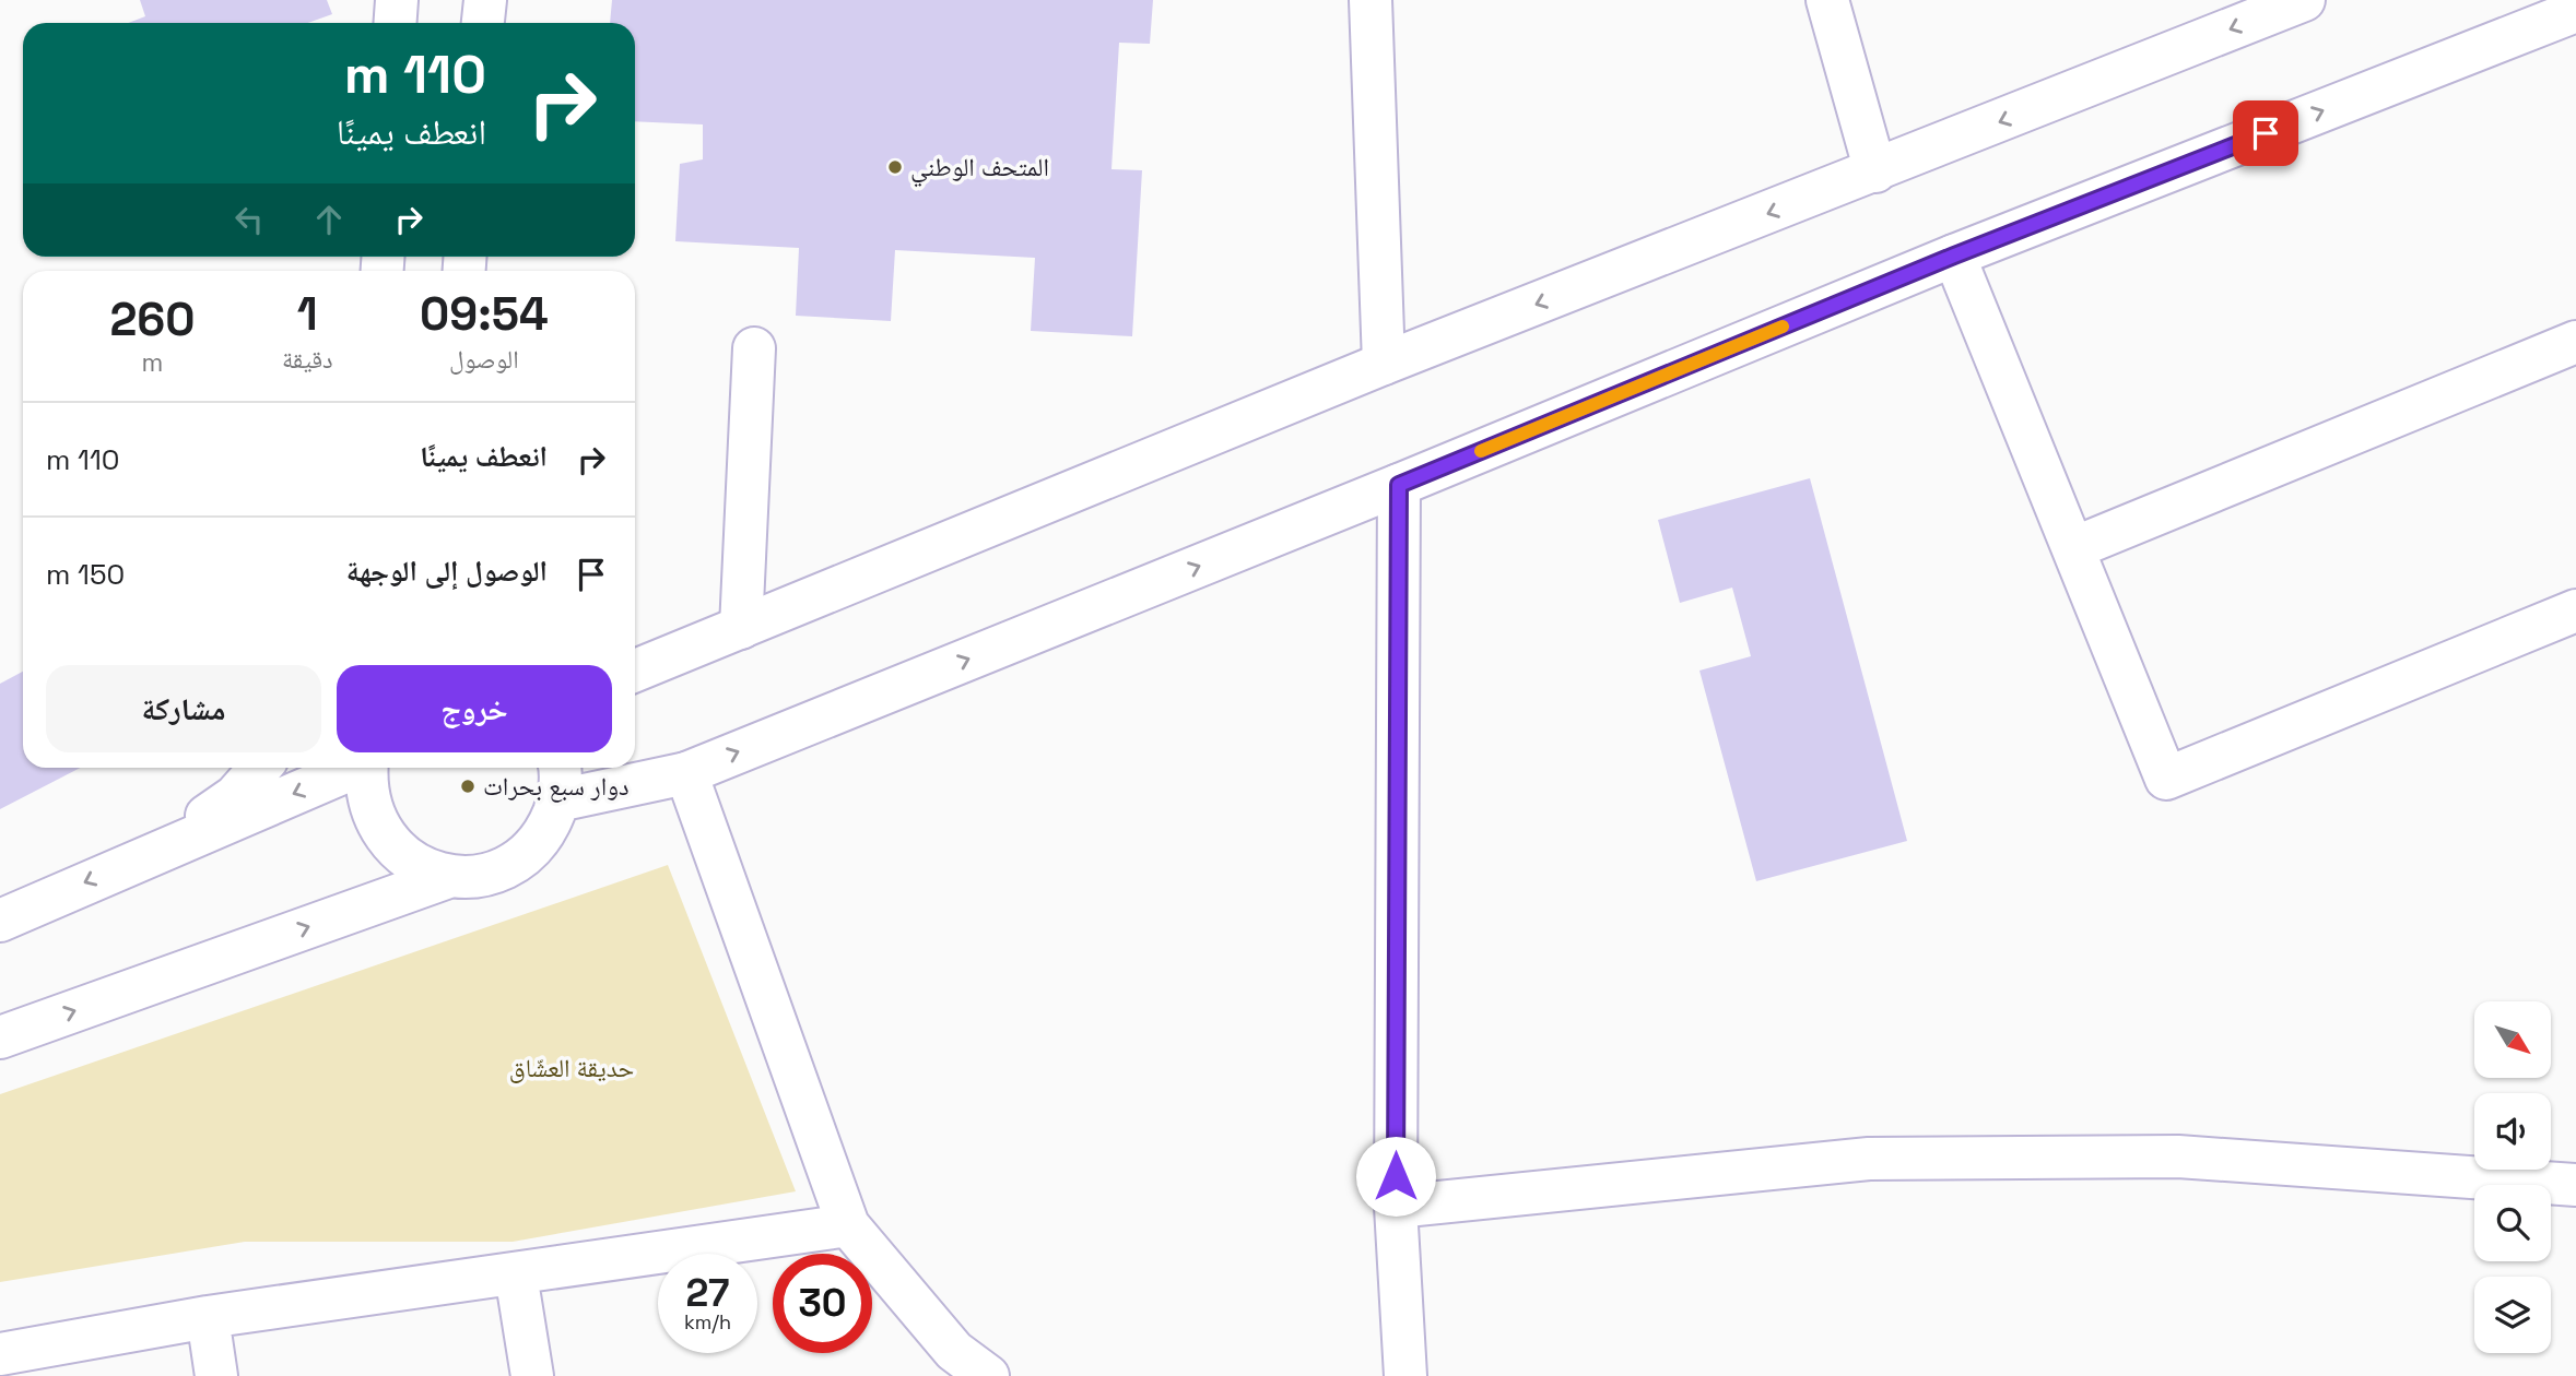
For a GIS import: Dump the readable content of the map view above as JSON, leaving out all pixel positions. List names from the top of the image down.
{
  "parks": ["حديقة العشّاق"],
  "places": ["المتحف الوطني", "دوار سبع بحرات"],
  "north": "bottom right",
  "page": {
    "turn": ["110 m", "انعطف يمينًا"],
    "eta": [
      "09:54",
      "الوصول",
      "1",
      "دقيقة",
      "260",
      "m"
    ],
    "list": [
      {
        "name": "انعطف يمينًا",
        "value": "110 m"
      },
      {
        "name": "الوصول إلى الوجهة",
        "value": "150 m"
      }
    ],
    "buttons": ["خروج", "مشاركة"],
    "speed": "27 km/h",
    "limit": "30"
  }
}
